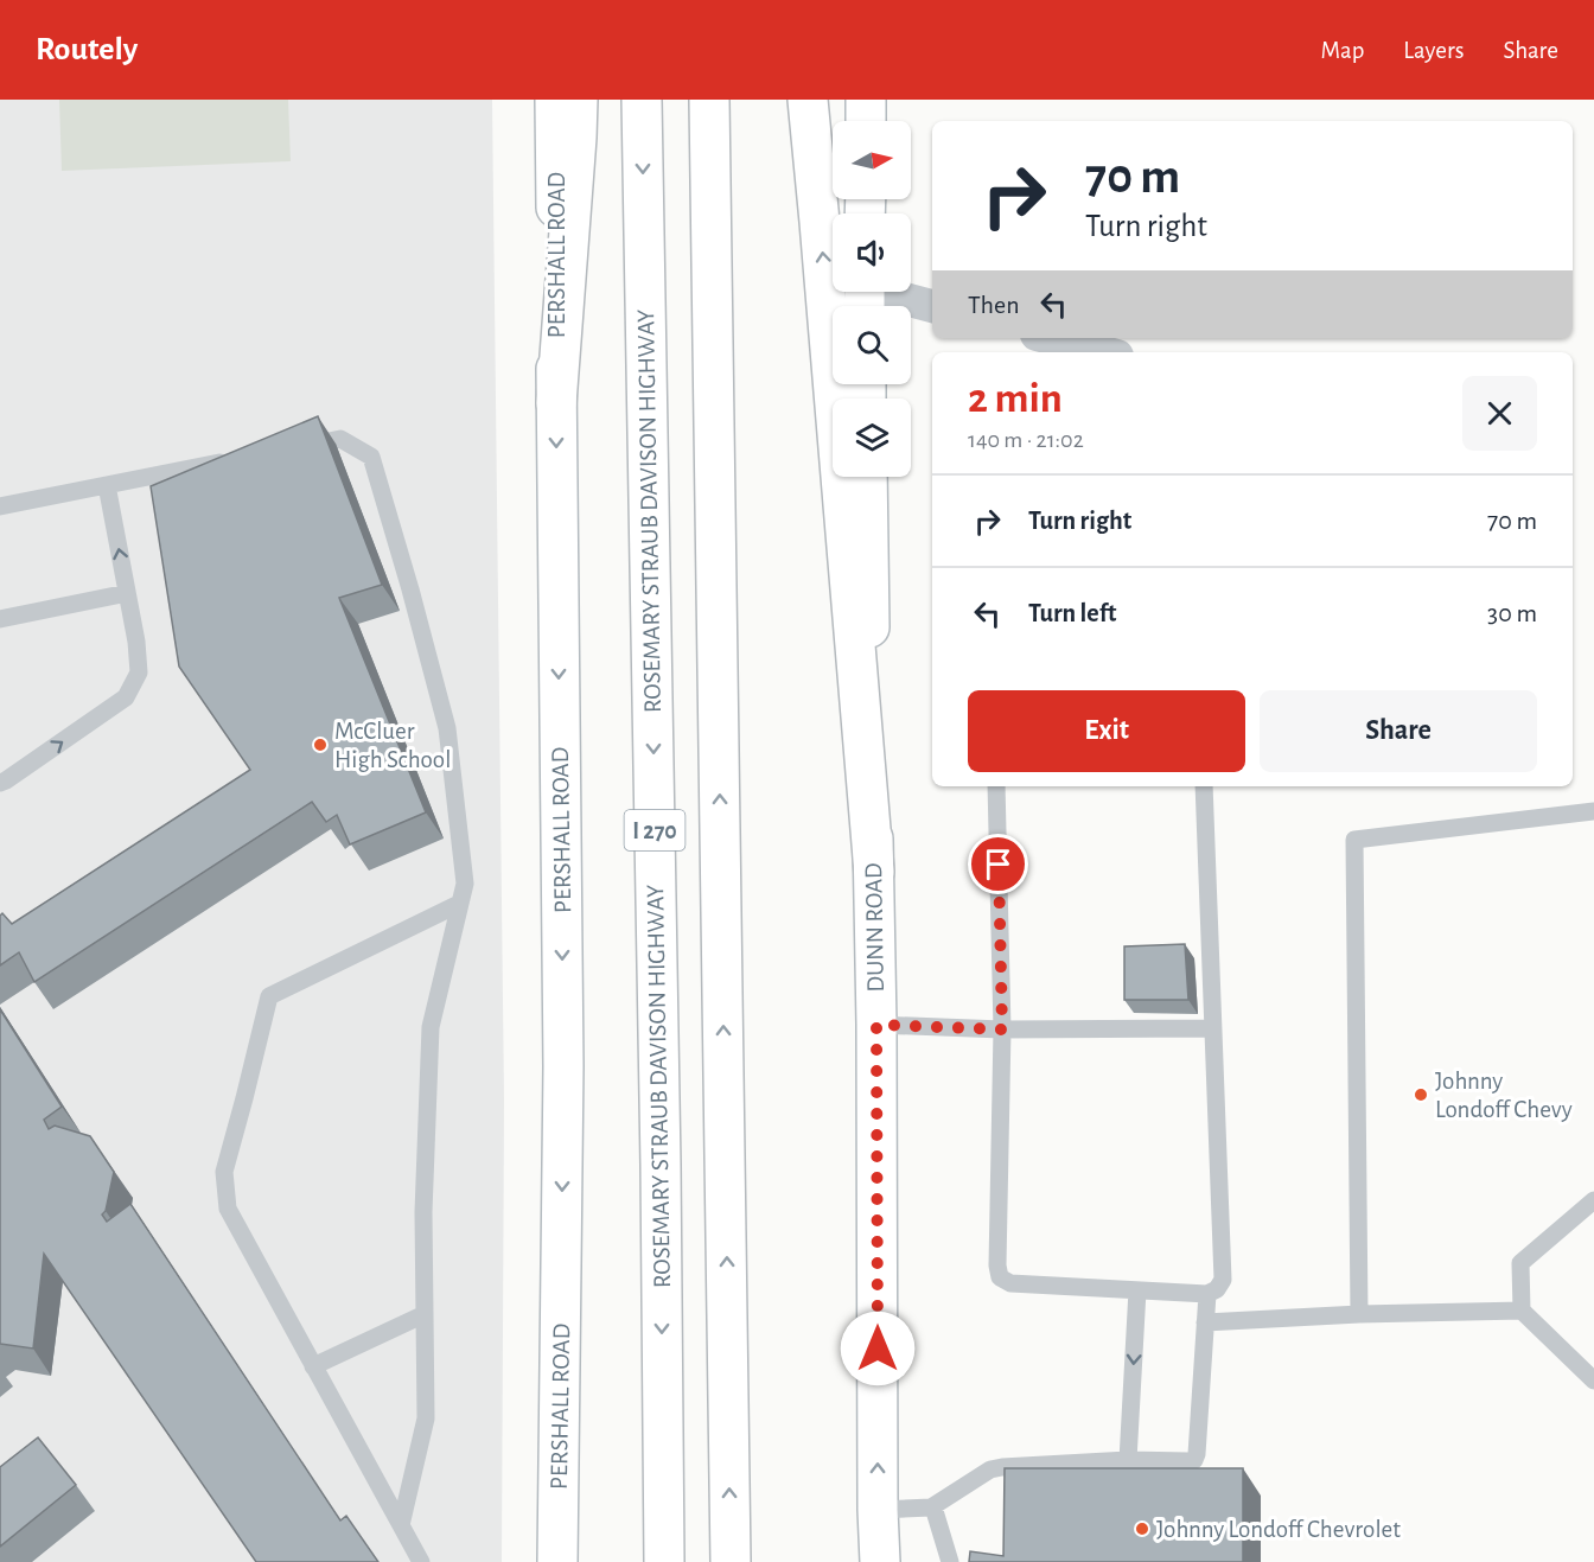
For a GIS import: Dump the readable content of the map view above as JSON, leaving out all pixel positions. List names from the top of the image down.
{
  "streets": {
    "main road": [
      "PERSHALL ROAD",
      "ROSEMARY STRAUB DAVISON HIGHWAY",
      "I 270",
      "DUNN ROAD"
    ]
  },
  "places": ["McCluer High School", "Johnny Londoff Chevy", "Johnny Londoff Chevrolet"],
  "north": "right",
  "page": {
    "header": "Routely",
    "nav": ["Map", "Layers", "Share"],
    "turn": ["70 m", "Turn right"],
    "then": "Then",
    "heading": ["2 min", "140 m · 21:02"],
    "list": [
      {
        "name": "Turn right",
        "value": "70 m"
      },
      {
        "name": "Turn left",
        "value": "30 m"
      }
    ],
    "buttons": ["Exit", "Share"]
  }
}
